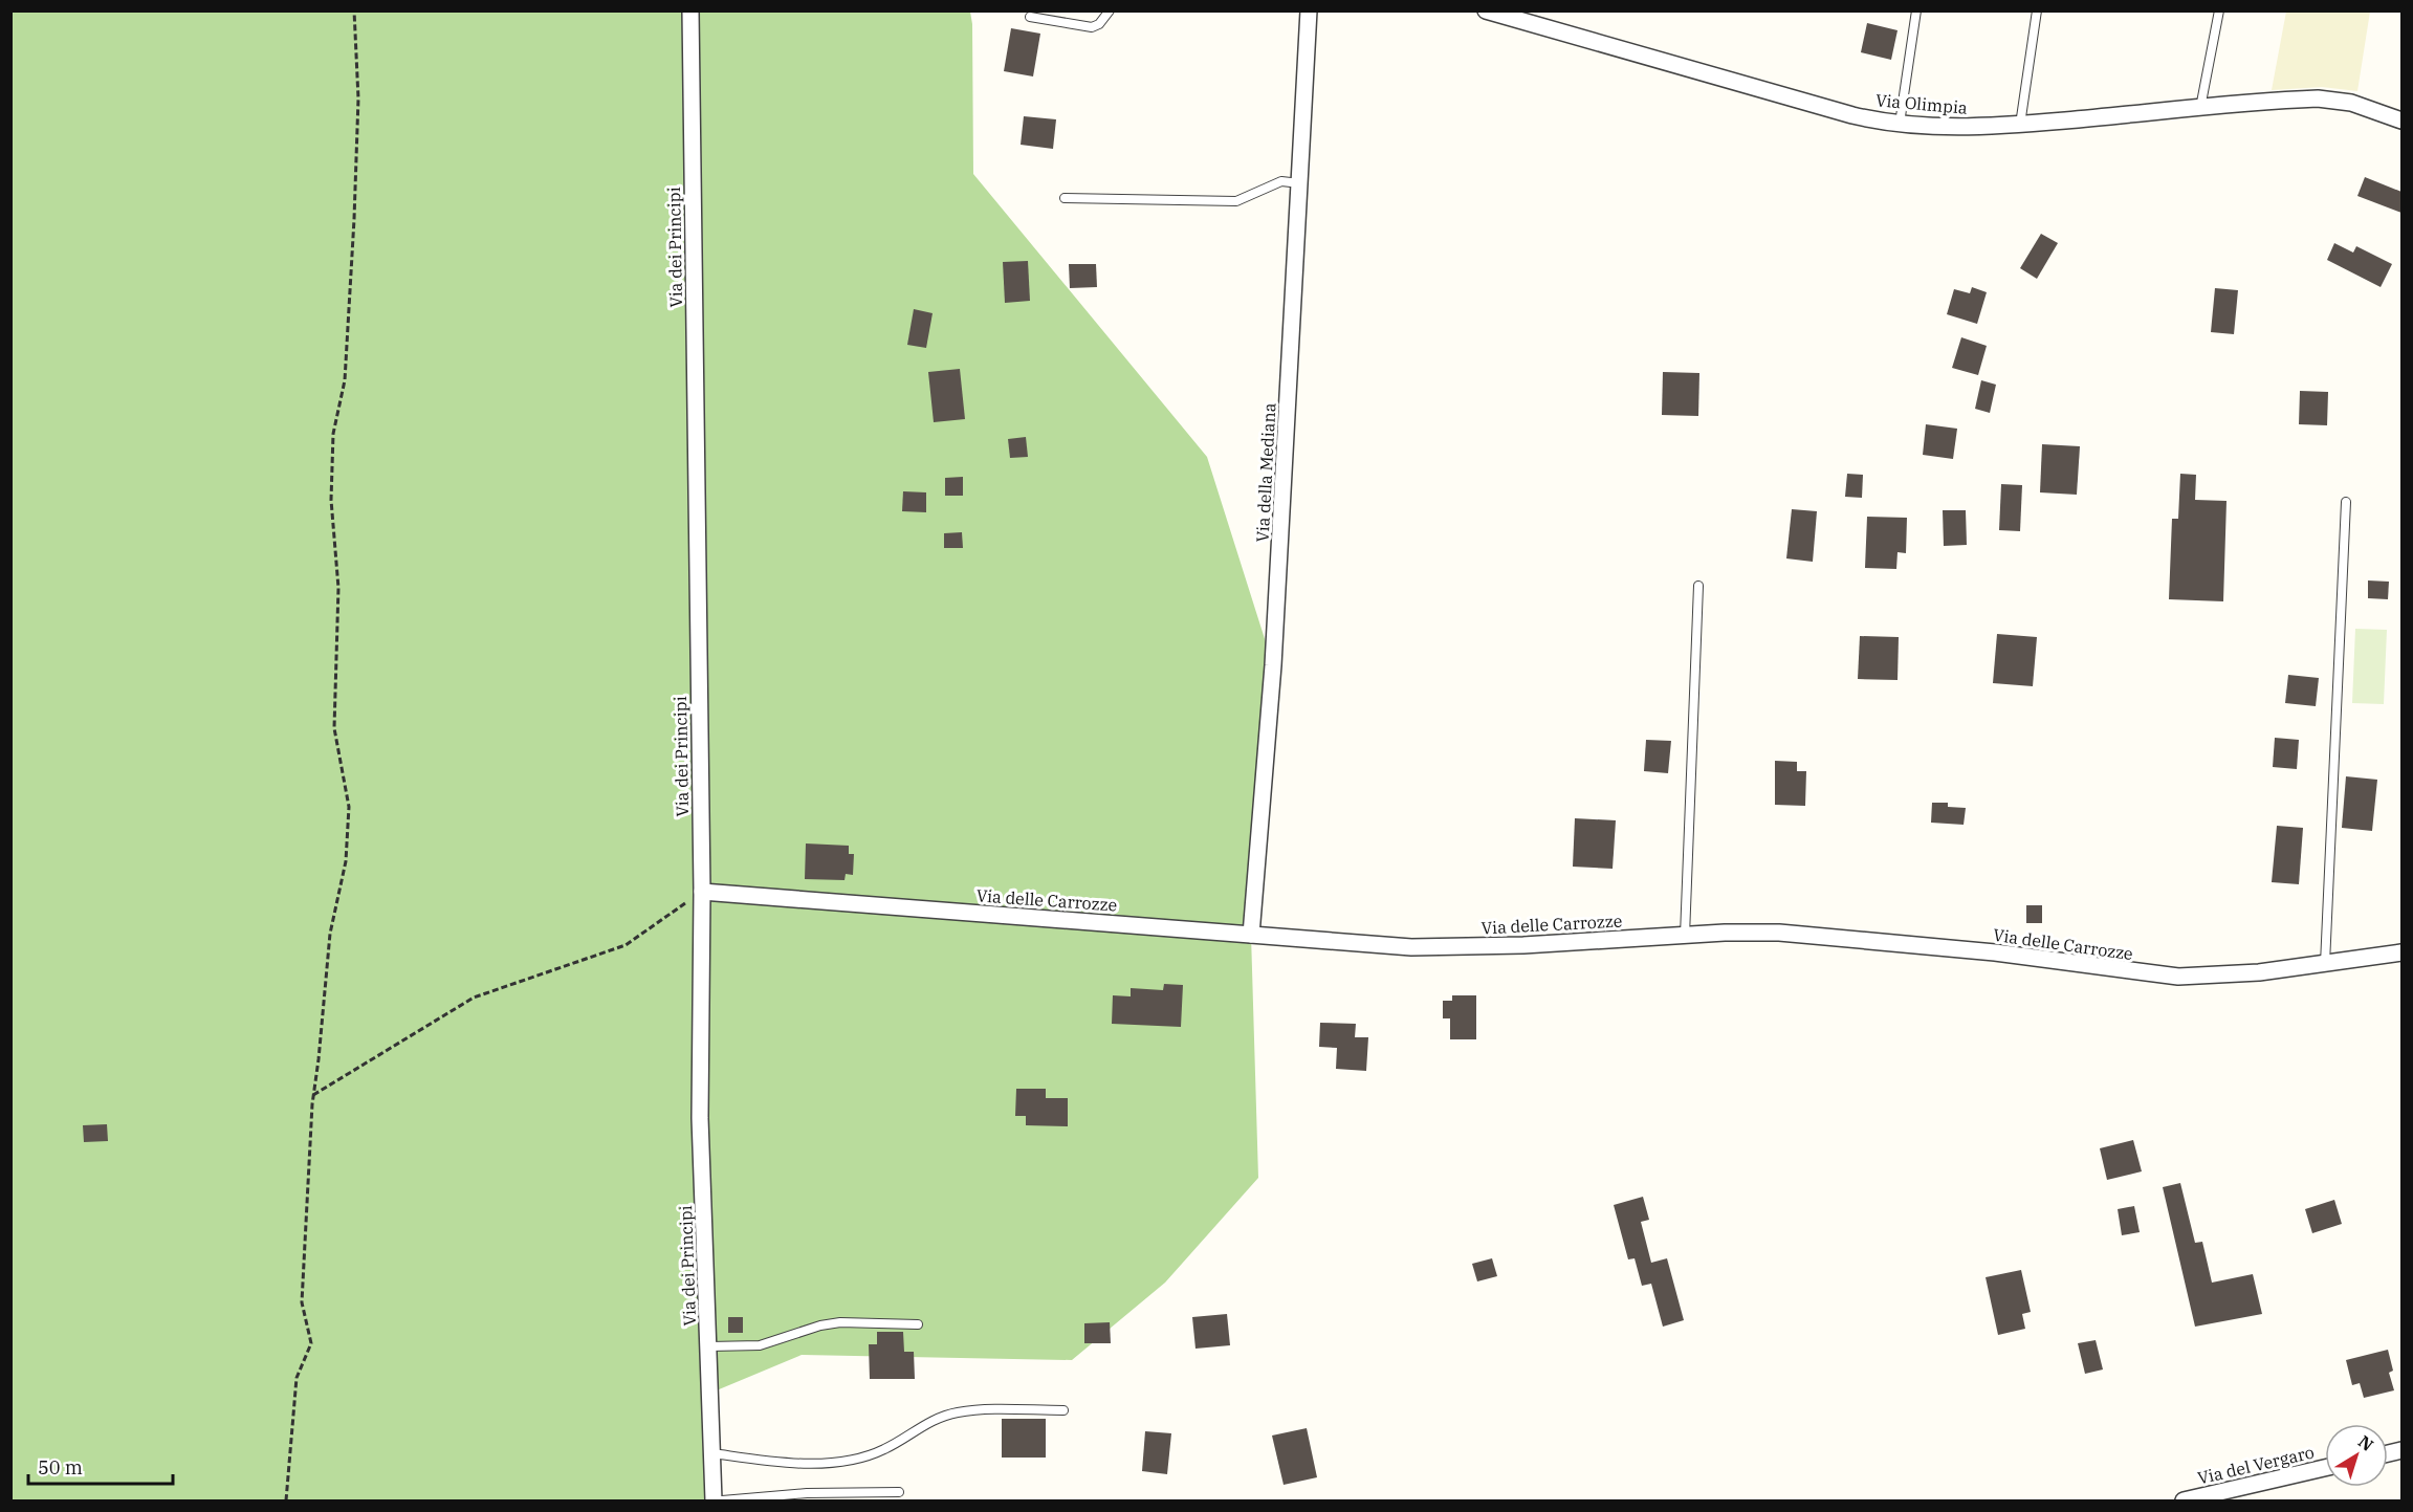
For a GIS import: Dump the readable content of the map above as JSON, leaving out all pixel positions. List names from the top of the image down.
{
  "streets": {
    "street": [
      "Via Olimpia",
      "Via dei Principi",
      "Via della Mediana",
      "Via delle Carrozze",
      "Via del Vergaro"
    ]
  },
  "crossings": [
    ["Via dei Principi", "Via delle Carrozze"],
    ["Via della Mediana", "Via delle Carrozze"]
  ],
  "scale_bar": "50 m",
  "north": "top right"
}
